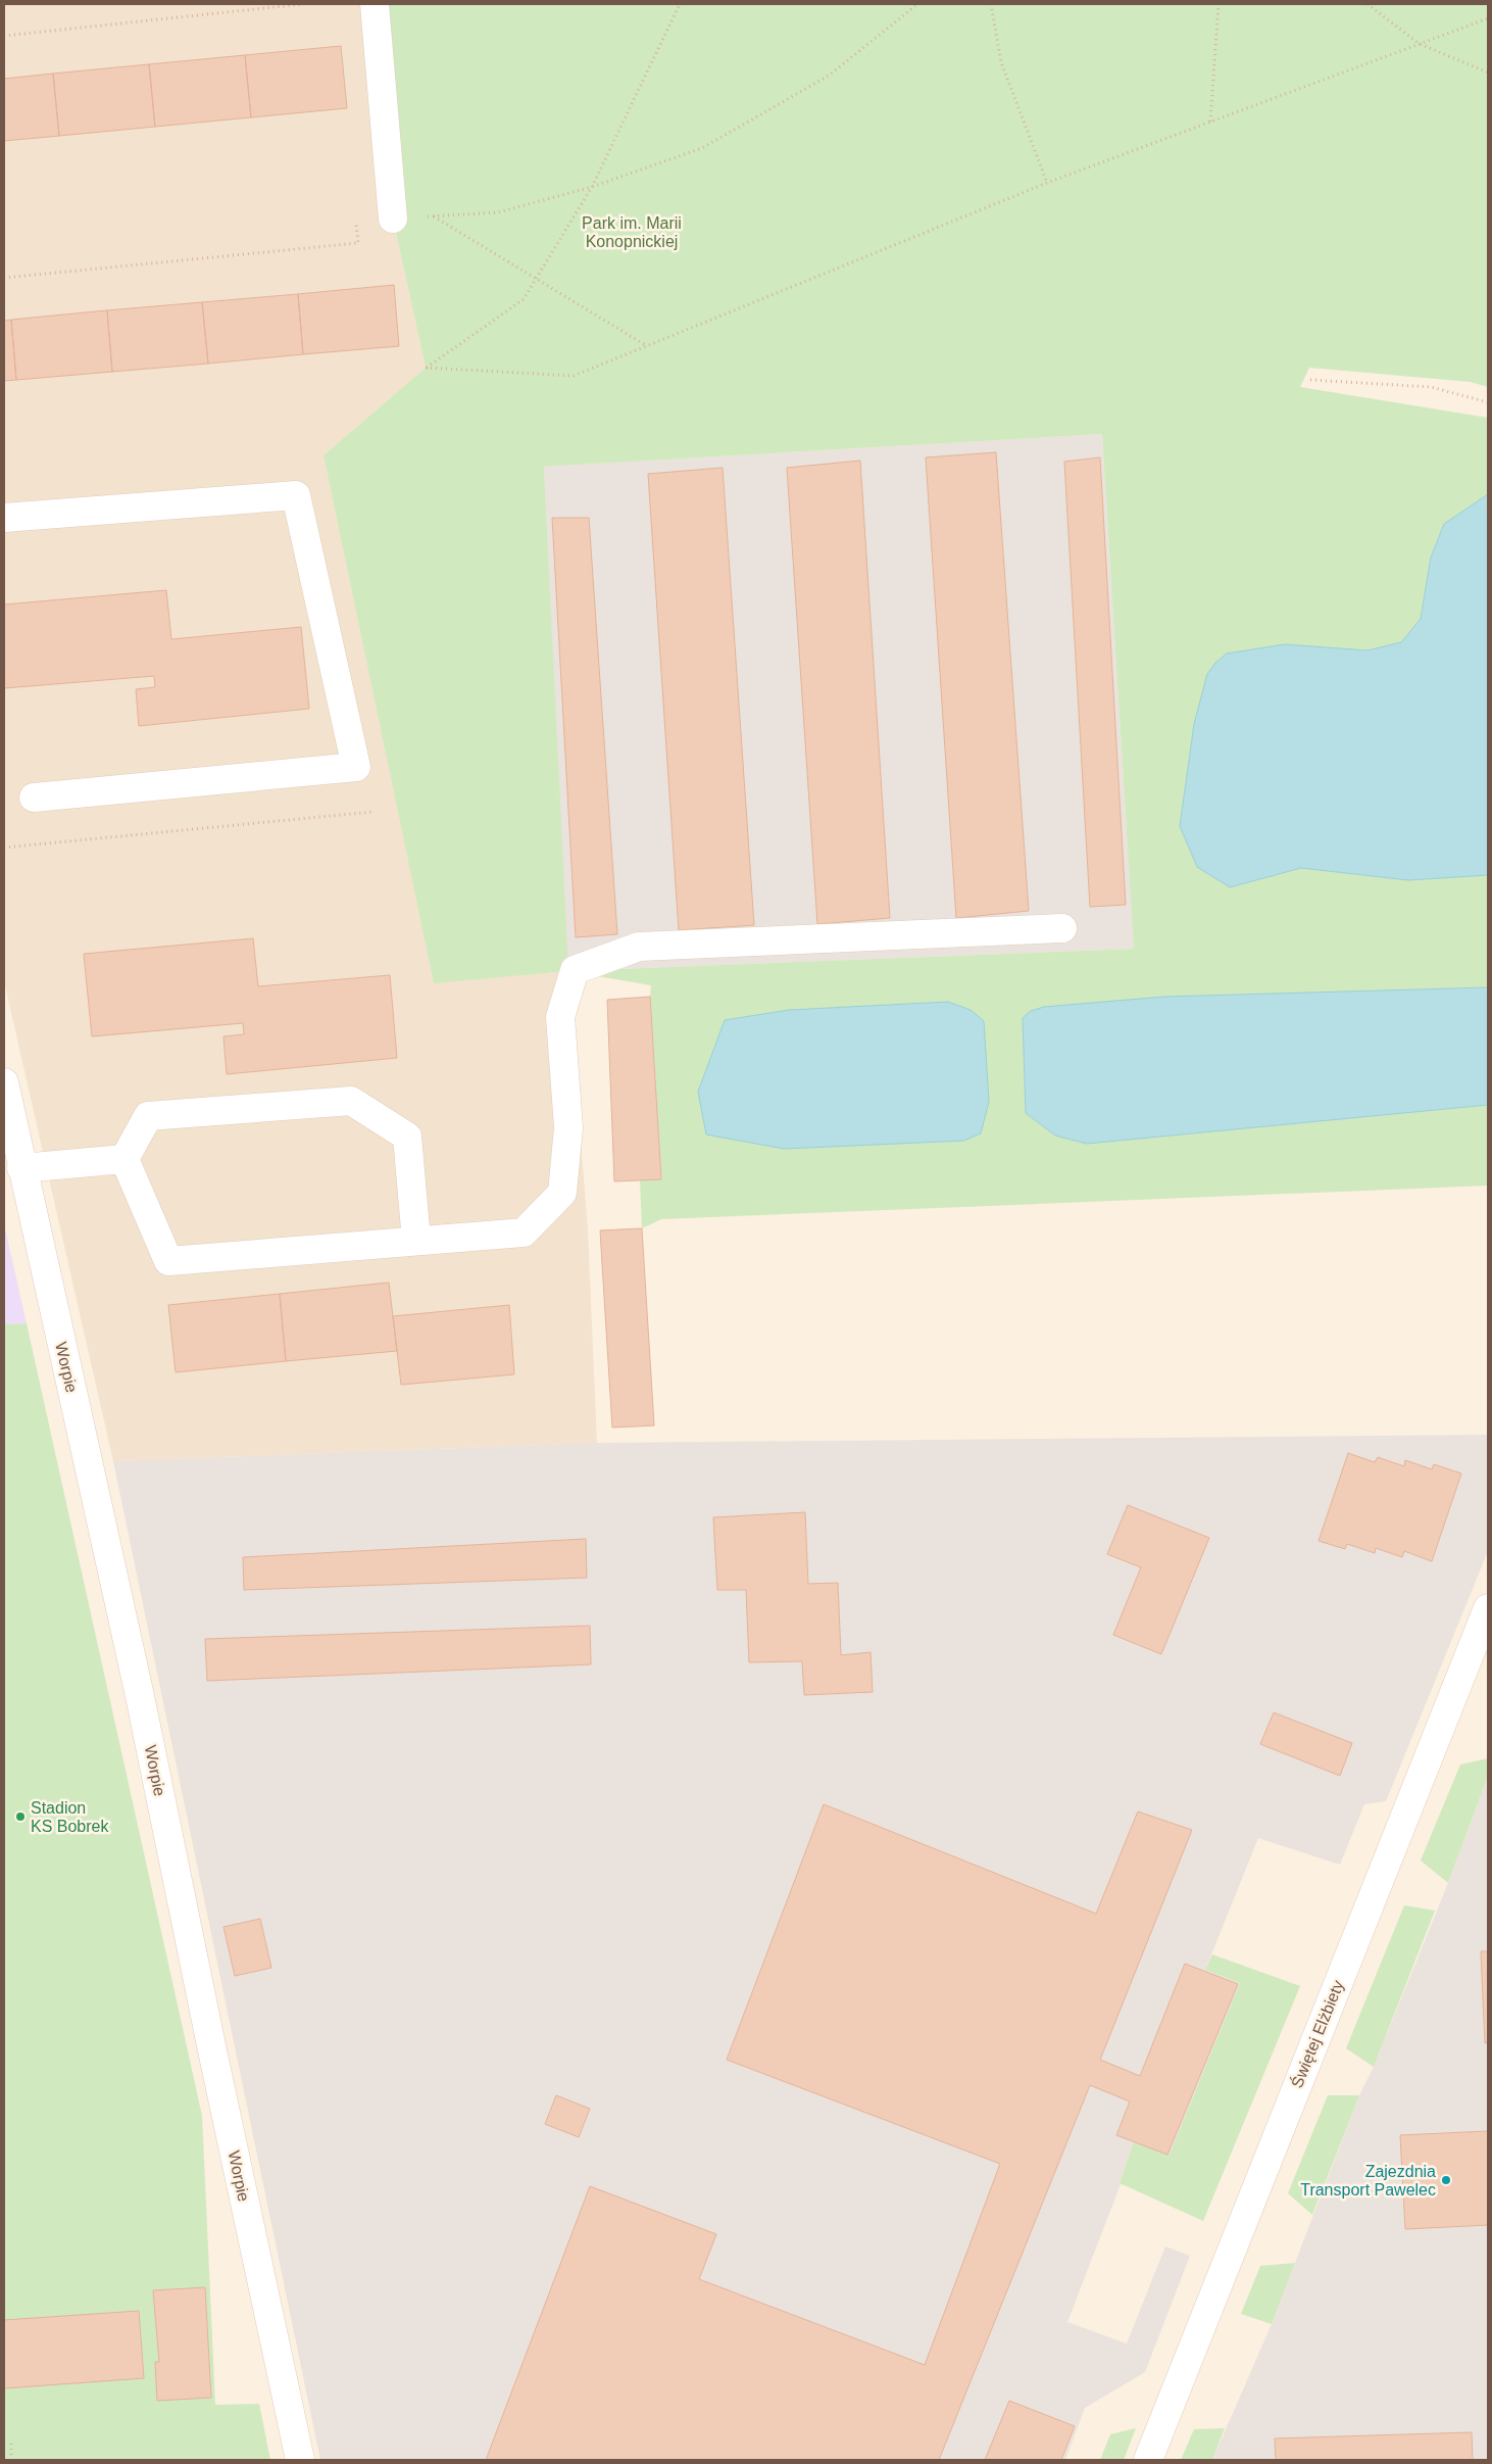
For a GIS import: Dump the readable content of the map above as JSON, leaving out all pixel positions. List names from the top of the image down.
{
  "streets": {
    "street": ["Worpie", "Świętej Elżbiety"]
  },
  "parks": ["Park im. Marii Konopnickiej"],
  "places": ["Stadion KS Bobrek", "Zajezdnia Transport Pawelec"]
}
